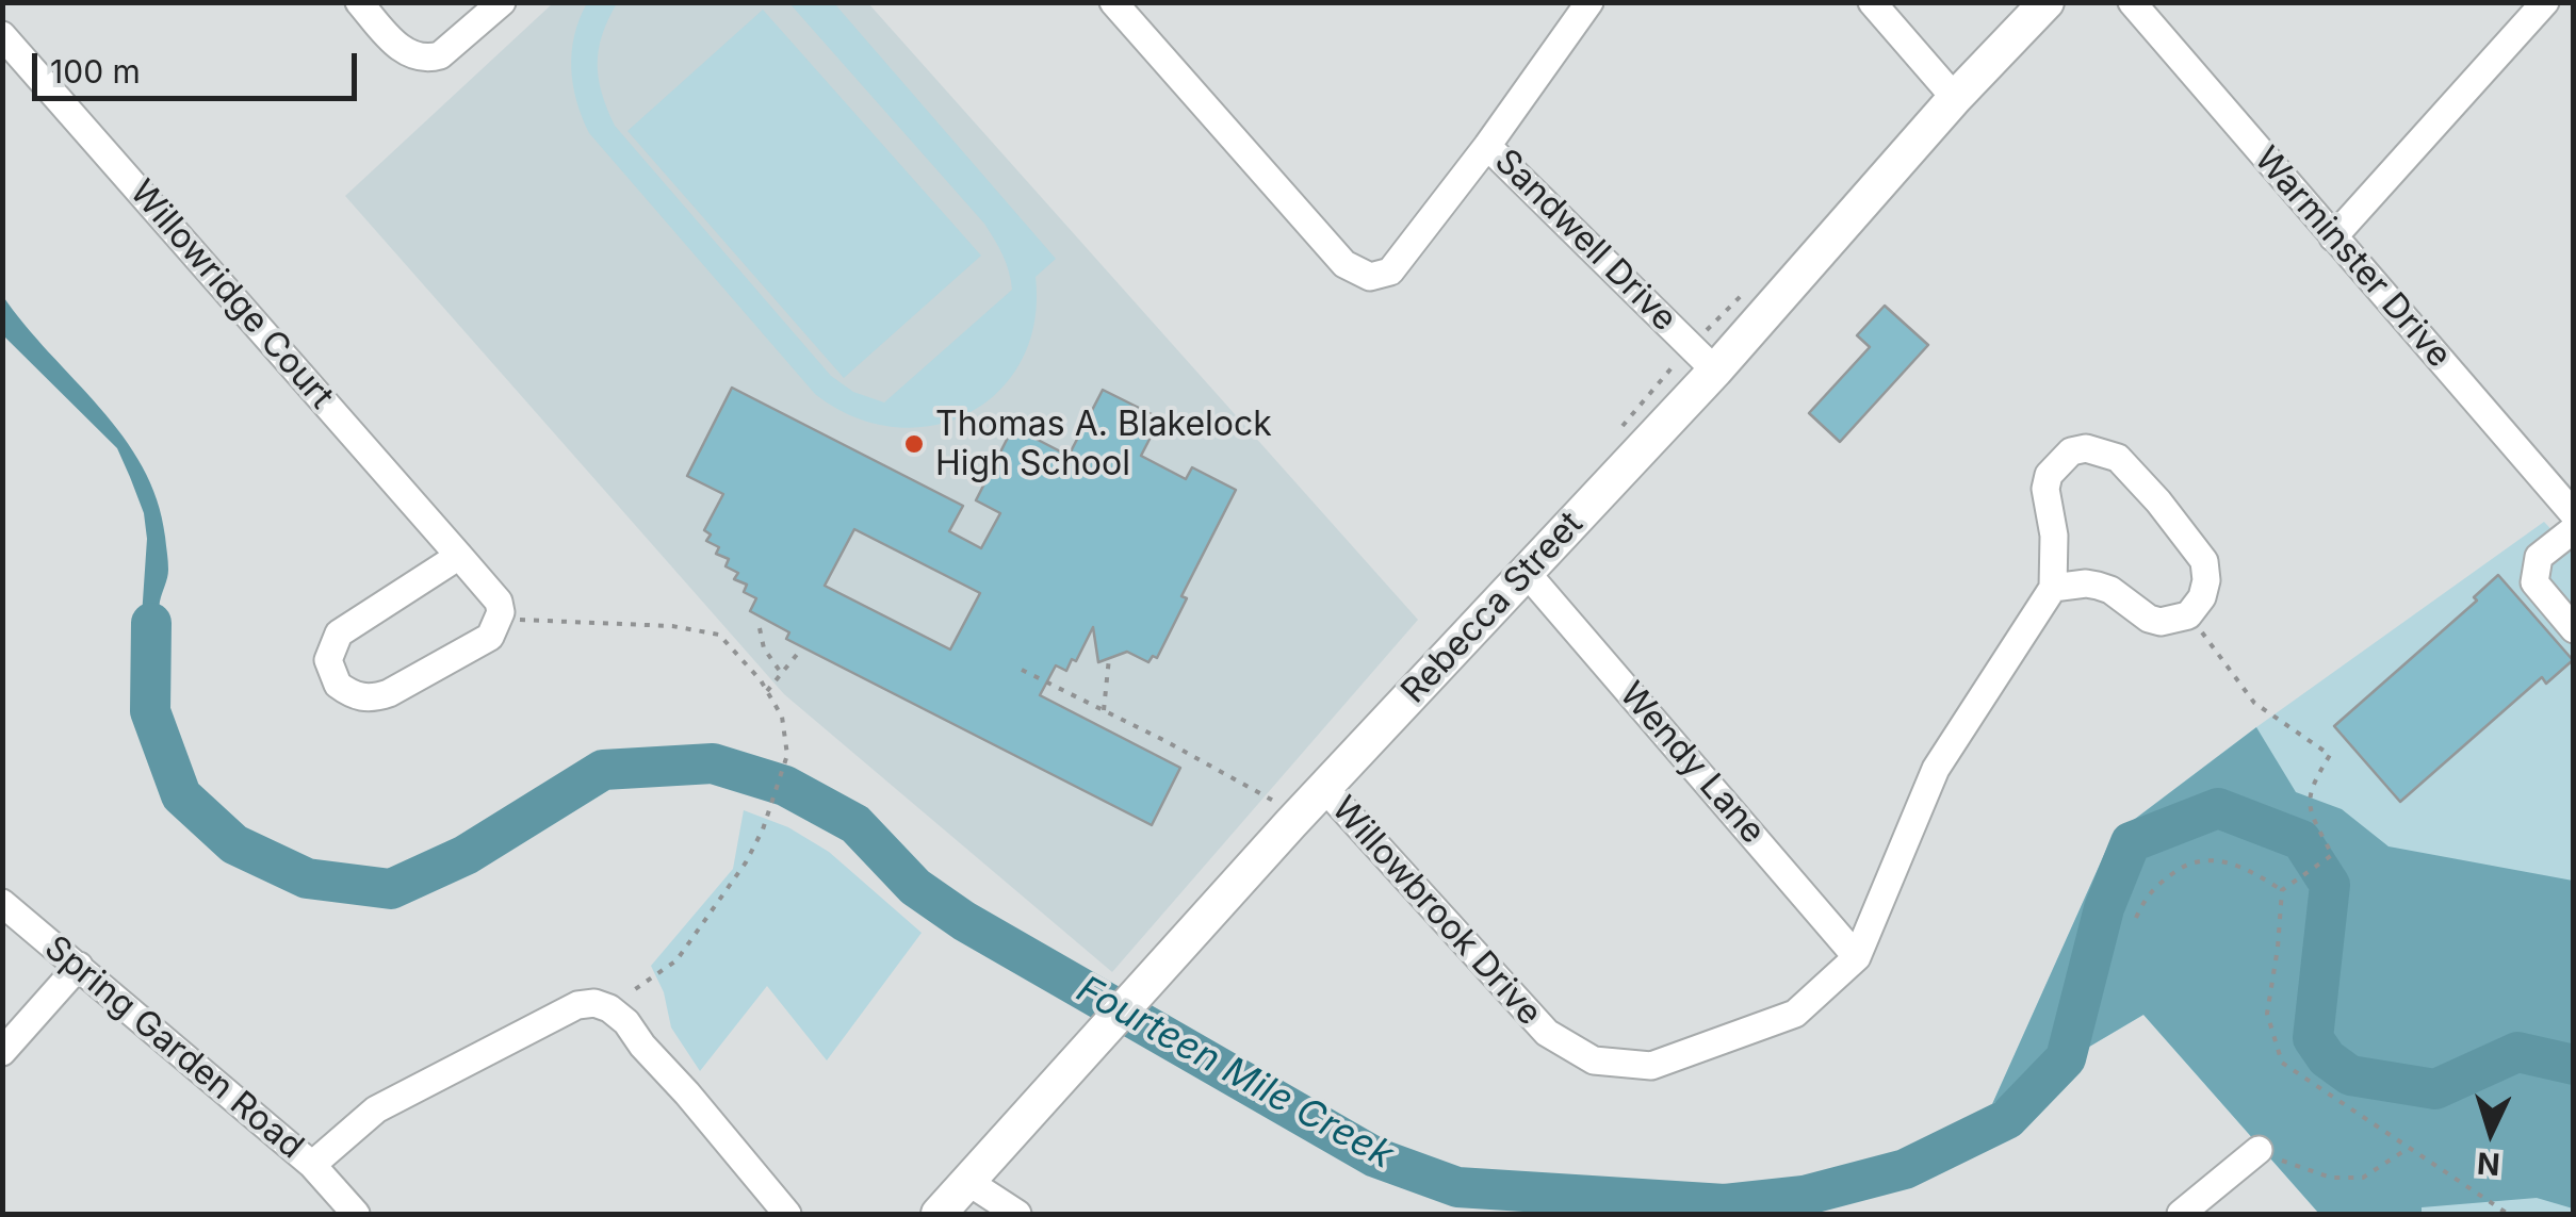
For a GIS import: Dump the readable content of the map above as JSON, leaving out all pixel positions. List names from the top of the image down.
{
  "streets": {
    "main road": ["Rebecca Street"],
    "street": [
      "Sandwell Drive",
      "Warminster Drive",
      "Willowridge Court",
      "Wendy Lane",
      "Willowbrook Drive",
      "Spring Garden Road"
    ]
  },
  "crossings": [
    ["Sandwell Drive", "Rebecca Street"],
    ["Rebecca Street", "Wendy Lane"],
    ["Rebecca Street", "Willowbrook Drive"],
    ["Wendy Lane", "Willowbrook Drive"]
  ],
  "water": ["Fourteen Mile Creek"],
  "places": ["Thomas A. Blakelock High School"],
  "scale_bar": "100 m",
  "north": "bottom"
}
